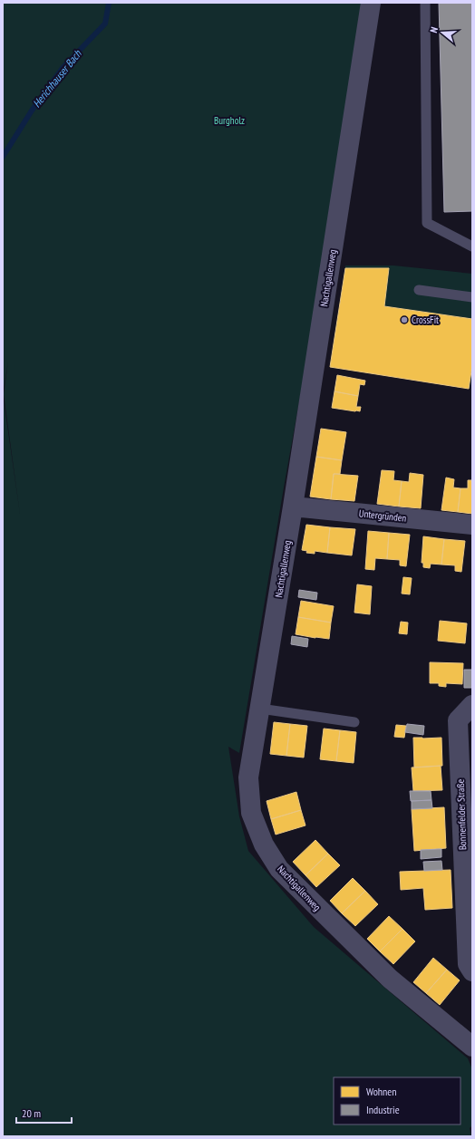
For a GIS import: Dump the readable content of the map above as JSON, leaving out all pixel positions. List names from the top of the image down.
{
  "streets": {
    "street": ["Nachtigallenweg", "Untergründen", "Bonnenfelder Straße"]
  },
  "crossings": [
    ["Nachtigallenweg", "Untergründen"]
  ],
  "water": ["Herichhauser Bach"],
  "parks": ["Burgholz"],
  "places": ["CrossFit"],
  "legend": ["Wohnen", "Industrie"],
  "scale_bar": "20 m",
  "north": "left"
}
